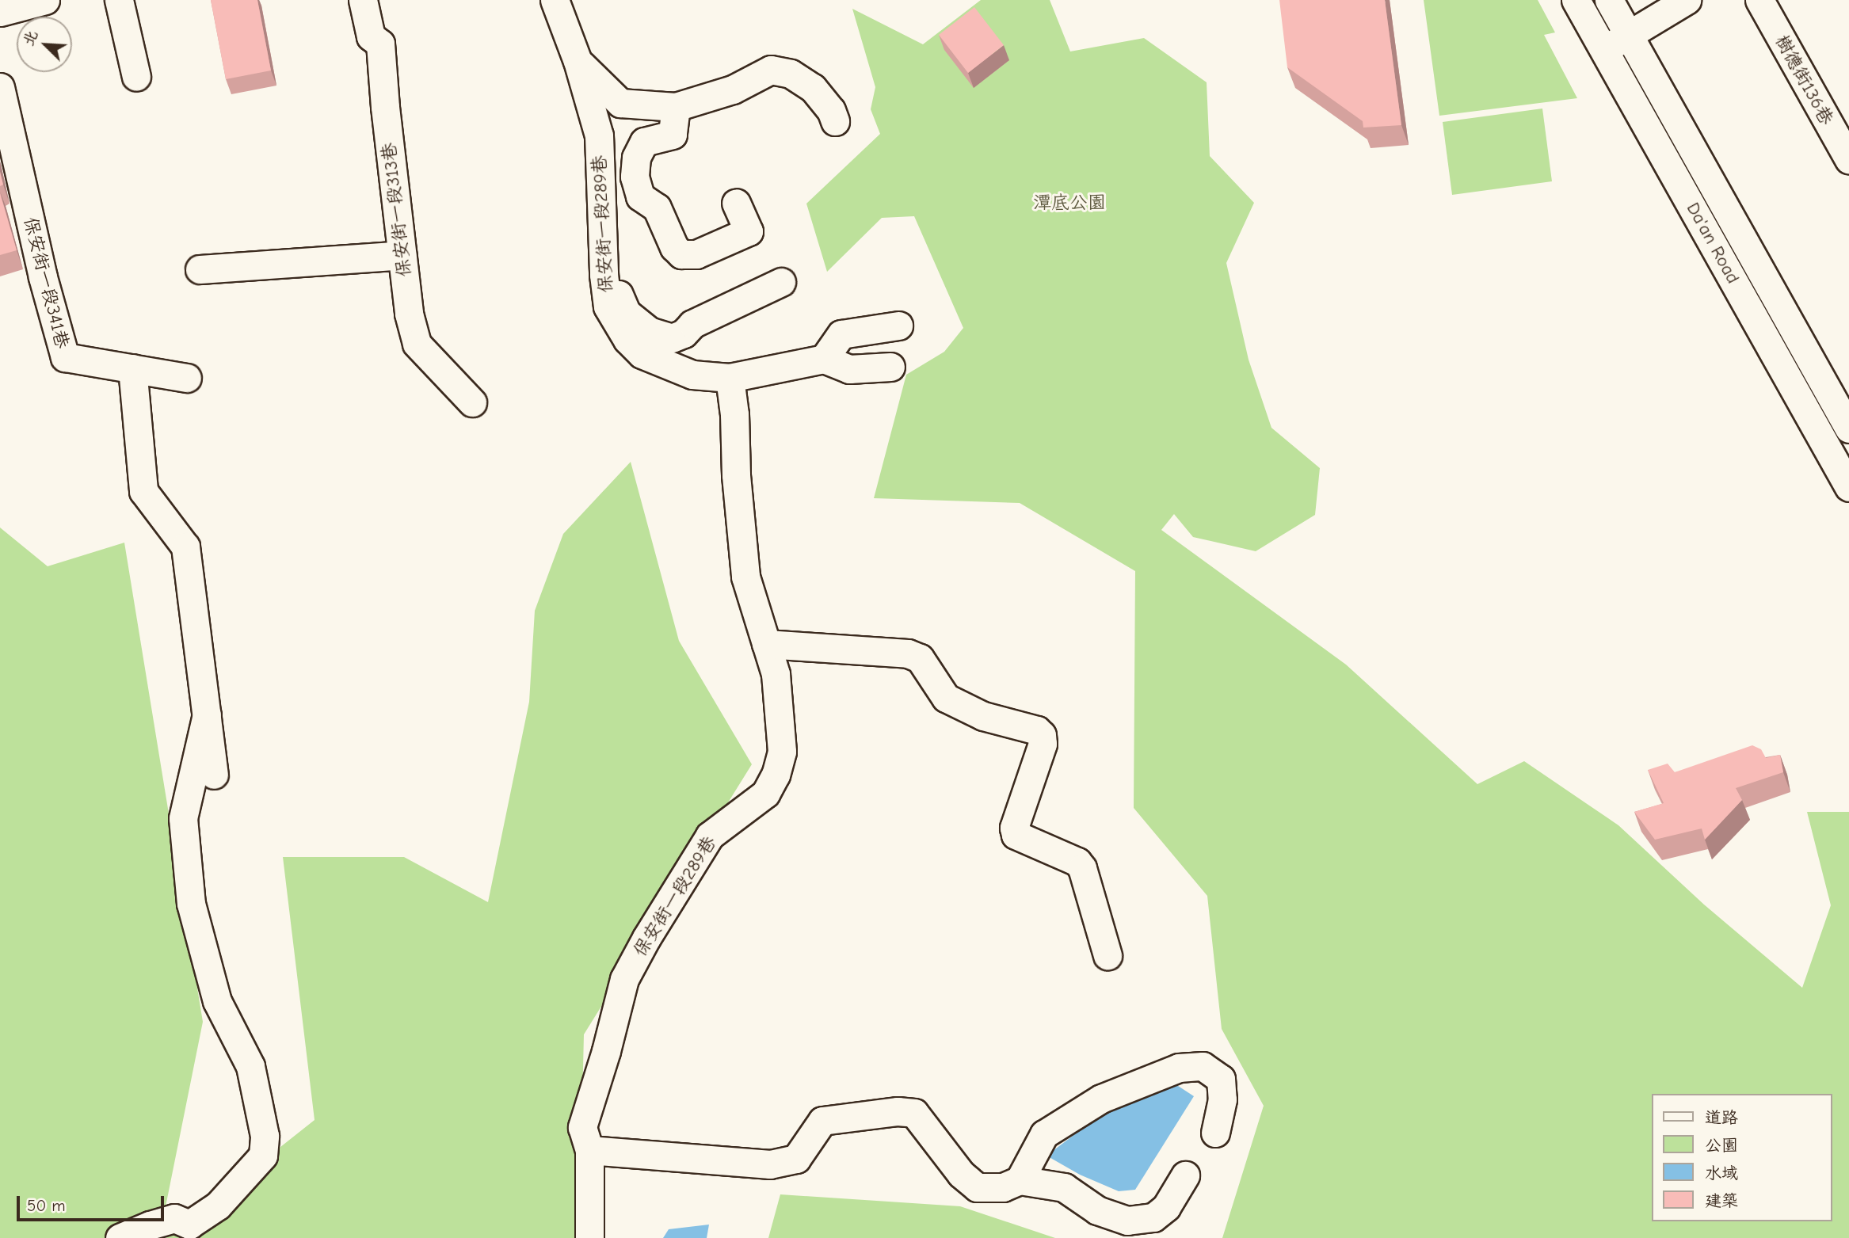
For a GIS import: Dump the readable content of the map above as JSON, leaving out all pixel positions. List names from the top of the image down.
{
  "streets": {
    "street": [
      "樹德街136巷",
      "保安街一段313巷",
      "保安街一段289巷",
      "Da'an Road",
      "保安街一段341巷"
    ]
  },
  "parks": ["潭底公園"],
  "legend": [
    "道路",
    "公園",
    "水域",
    "建築"
  ],
  "scale_bar": "50 m",
  "north": "top left"
}
